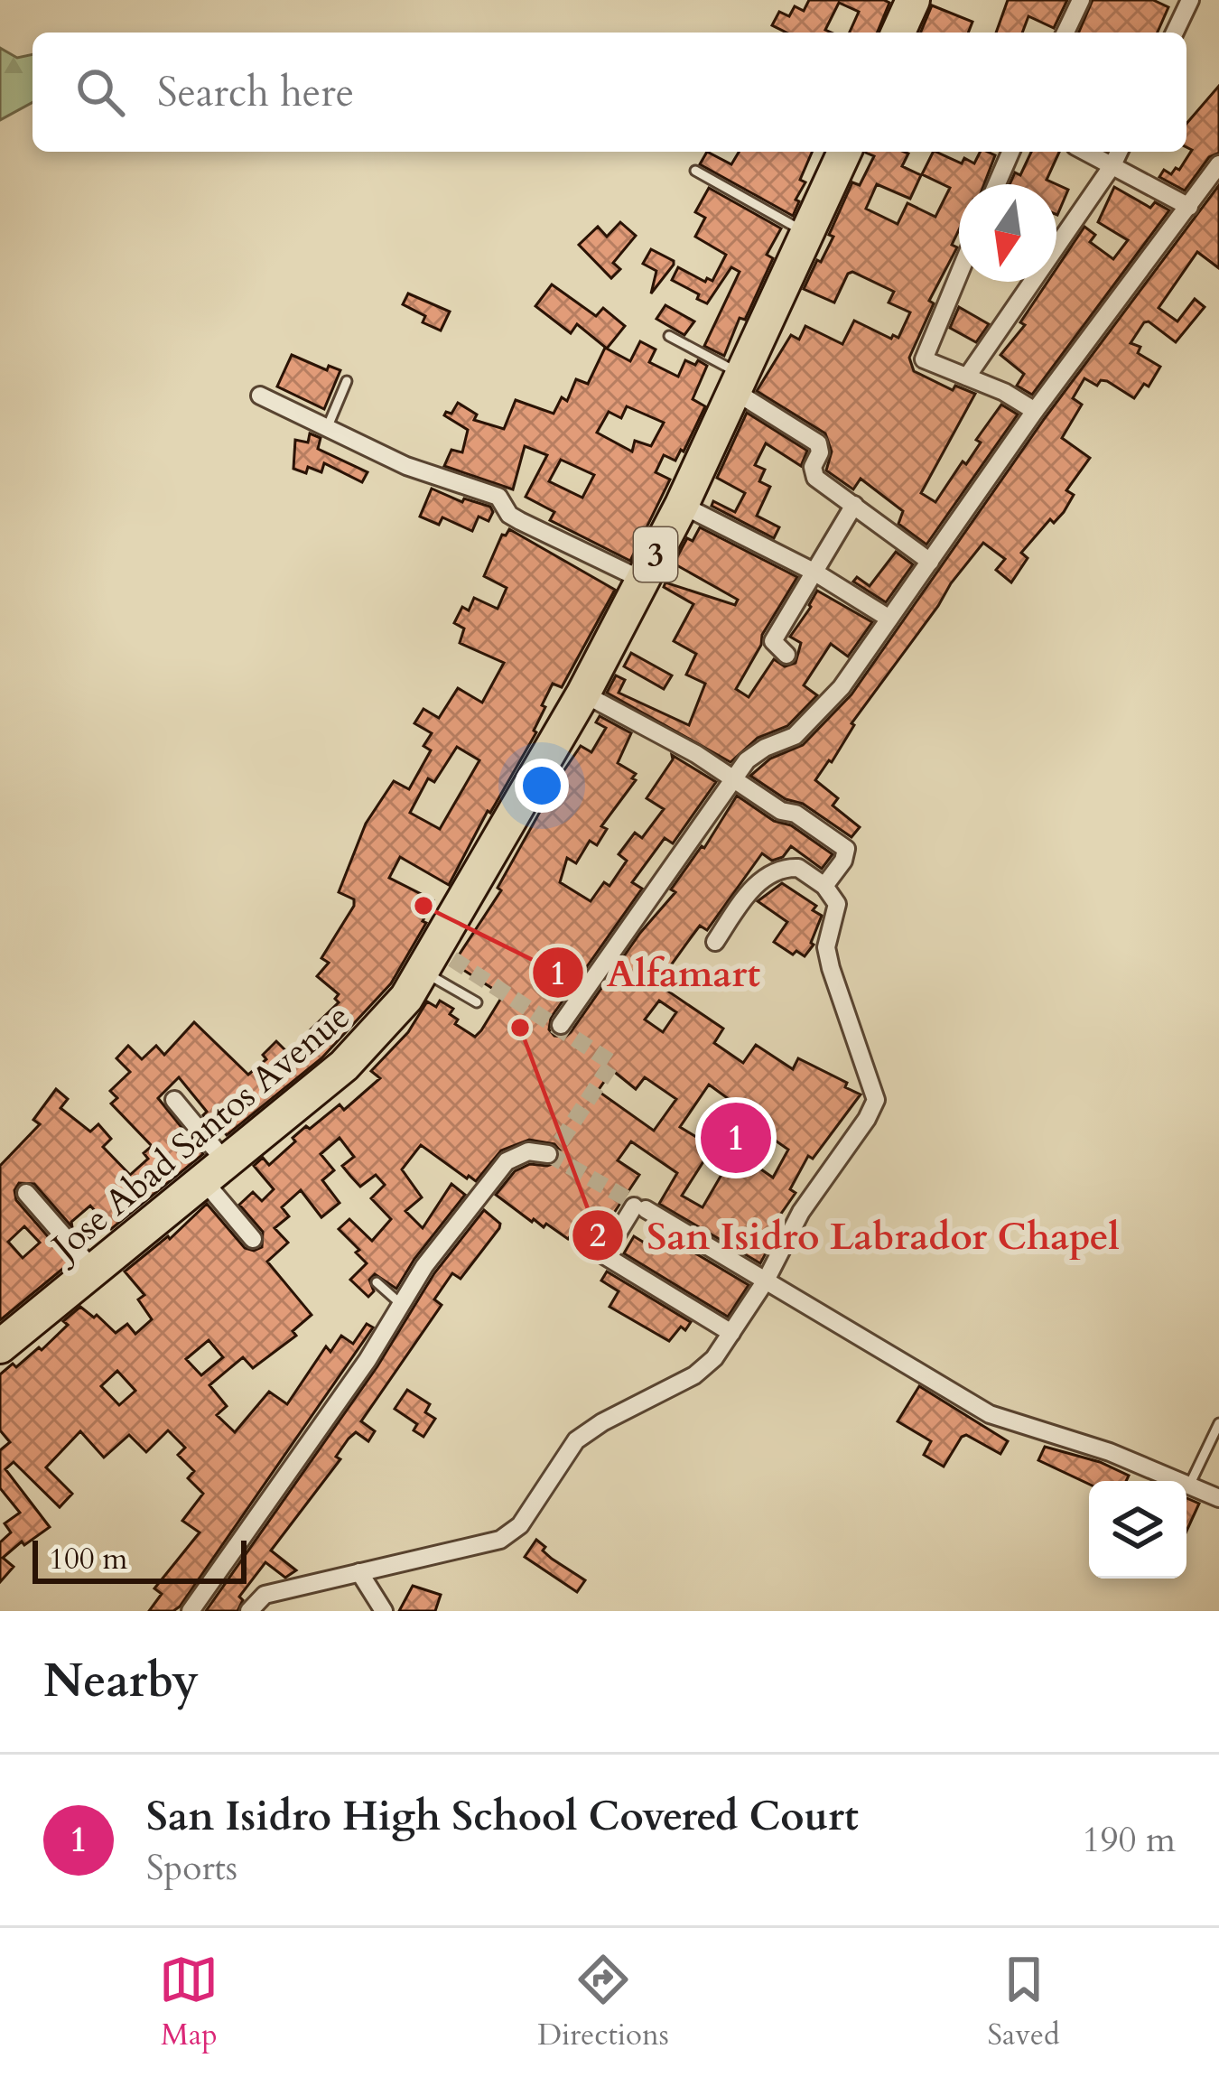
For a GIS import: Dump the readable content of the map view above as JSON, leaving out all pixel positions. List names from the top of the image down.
{
  "streets": {
    "highway": ["3", "Jose Abad Santos Avenue"]
  },
  "places": ["Alfamart", "San Isidro Labrador Chapel"],
  "scale_bar": "100 m",
  "north": "bottom",
  "page": {
    "search": "Search here",
    "pins": "1",
    "scale": "100 m",
    "heading": "Nearby",
    "list": [
      {
        "mark": "1",
        "name": "San Isidro High School Covered Court",
        "note": "Sports",
        "value": "190 m"
      }
    ],
    "nav": ["Map", "Directions", "Saved"]
  }
}
